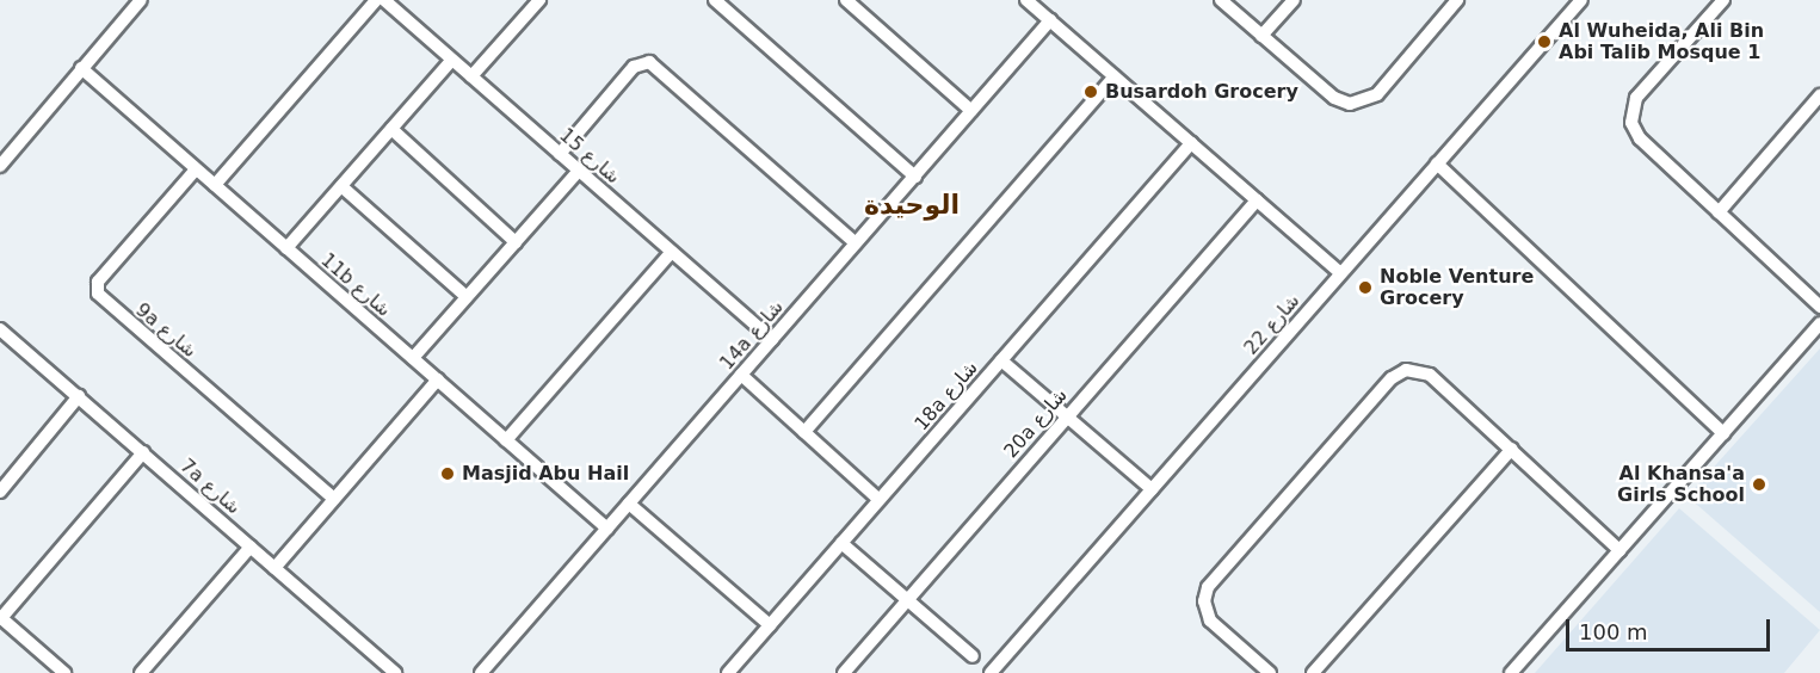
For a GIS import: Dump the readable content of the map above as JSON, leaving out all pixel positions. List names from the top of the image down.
{
  "streets": {
    "street": [
      "شارع 15",
      "11b شارع",
      "شارع 22",
      "9a شارع",
      "14a شارع",
      "18a شارع",
      "20a شارع",
      "7a شارع"
    ]
  },
  "crossings": [
    ["شارع 15", "14a شارع"],
    ["11b شارع", "9a شارع"],
    ["11b شارع", "14a شارع"]
  ],
  "districts": ["الوحيدة"],
  "places": [
    "Al Wuheida, Ali Bin Abi Talib Mosque 1",
    "Busardoh Grocery",
    "Noble Venture Grocery",
    "Masjid Abu Hail",
    "Al Khansa'a Girls School"
  ],
  "scale_bar": "100 m"
}
